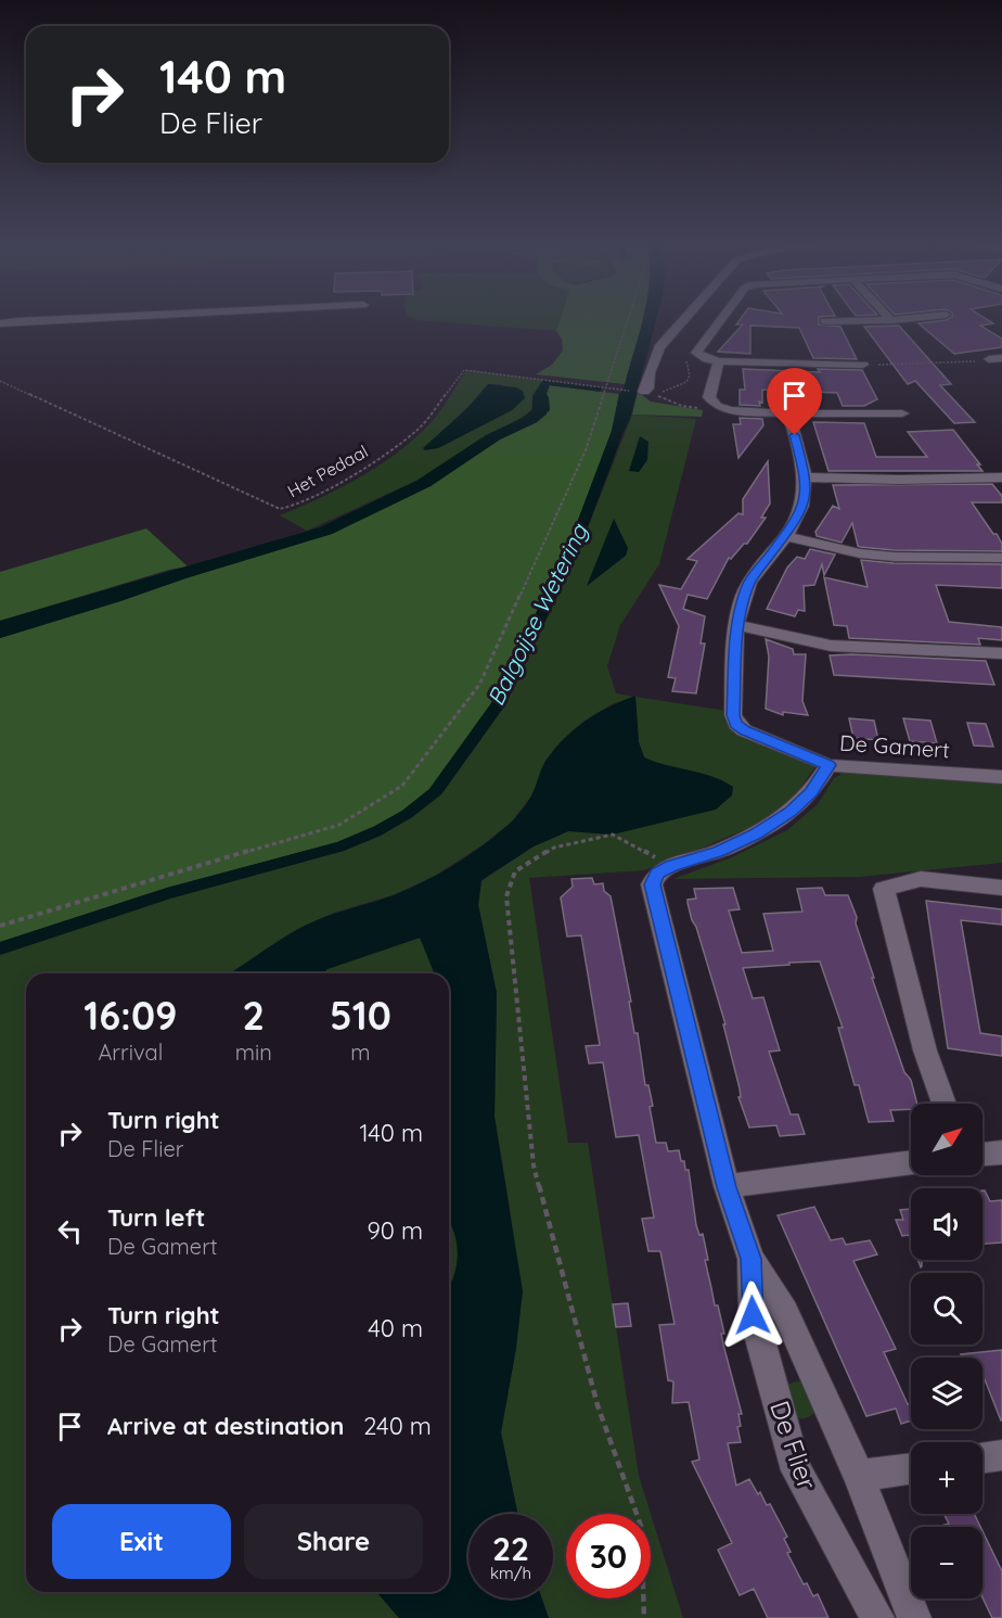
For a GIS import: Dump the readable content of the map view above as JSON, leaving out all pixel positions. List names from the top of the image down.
{
  "streets": {
    "street": ["De Gamert", "De Flier"],
    "path": ["Het Pedaal"]
  },
  "water": ["Balgoijse Wetering"],
  "north": "top right",
  "page": {
    "turn": ["140 m", "De Flier"],
    "eta": [
      "16:09",
      "Arrival",
      "2",
      "min",
      "510",
      "m"
    ],
    "list": [
      {
        "name": "Turn right",
        "note": "De Flier",
        "value": "140 m"
      },
      {
        "name": "Turn left",
        "note": "De Gamert",
        "value": "90 m"
      },
      {
        "name": "Turn right",
        "note": "De Gamert",
        "value": "40 m"
      },
      {
        "name": "Arrive at destination",
        "value": "240 m"
      }
    ],
    "map_buttons": ["+", "−"],
    "buttons": ["Exit", "Share"],
    "speed": "22 km/h",
    "limit": "30"
  }
}
